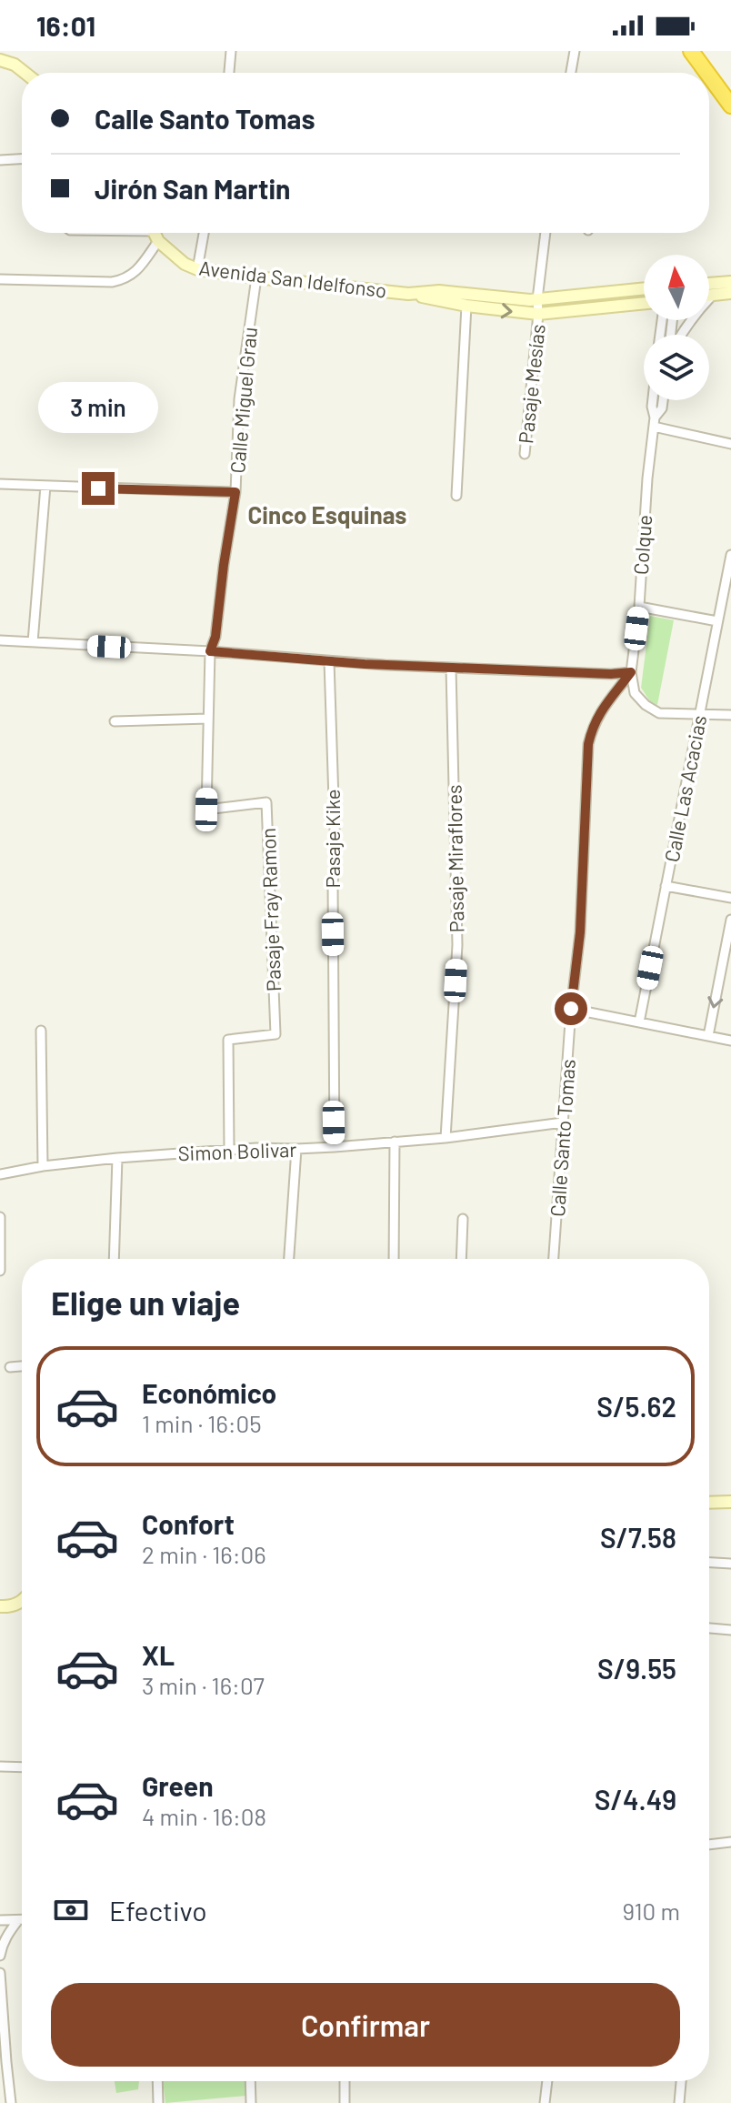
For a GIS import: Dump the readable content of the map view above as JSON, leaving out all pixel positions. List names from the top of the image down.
{
  "streets": {
    "street": [
      "Avenida San Idelfonso",
      "Pasaje Mesías",
      "Calle Miguel Grau",
      "Colque",
      "Calle Las Acacias",
      "Pasaje Kike",
      "Pasaje Miraflores",
      "Pasaje Fray Ramon",
      "Calle Santo Tomas",
      "Simon Bolivar"
    ]
  },
  "crossings": [
    ["Avenida San Idelfonso", "Pasaje Mesías"],
    ["Avenida San Idelfonso", "Calle Miguel Grau"],
    ["Calle Miguel Grau", "Pasaje Fray Ramon"],
    ["Colque", "Calle Santo Tomas"],
    ["Pasaje Kike", "Simon Bolivar"],
    ["Pasaje Miraflores", "Simon Bolivar"],
    ["Pasaje Fray Ramon", "Simon Bolivar"],
    ["Calle Santo Tomas", "Simon Bolivar"]
  ],
  "districts": ["Cinco Esquinas"],
  "north": "top",
  "page": {
    "status": "16:01",
    "banner": ["Calle Santo Tomas", "Jirón San Martin"],
    "bubble": "3 min",
    "heading": "Elige un viaje",
    "list": [
      {
        "name": "Económico",
        "note": "1 min · 16:05",
        "value": "S/5.62"
      },
      {
        "name": "Confort",
        "note": "2 min · 16:06",
        "value": "S/7.58"
      },
      {
        "name": "XL",
        "note": "3 min · 16:07",
        "value": "S/9.55"
      },
      {
        "name": "Green",
        "note": "4 min · 16:08",
        "value": "S/4.49"
      }
    ],
    "pay": ["Efectivo", "910 m"],
    "buttons": "Confirmar"
  }
}
